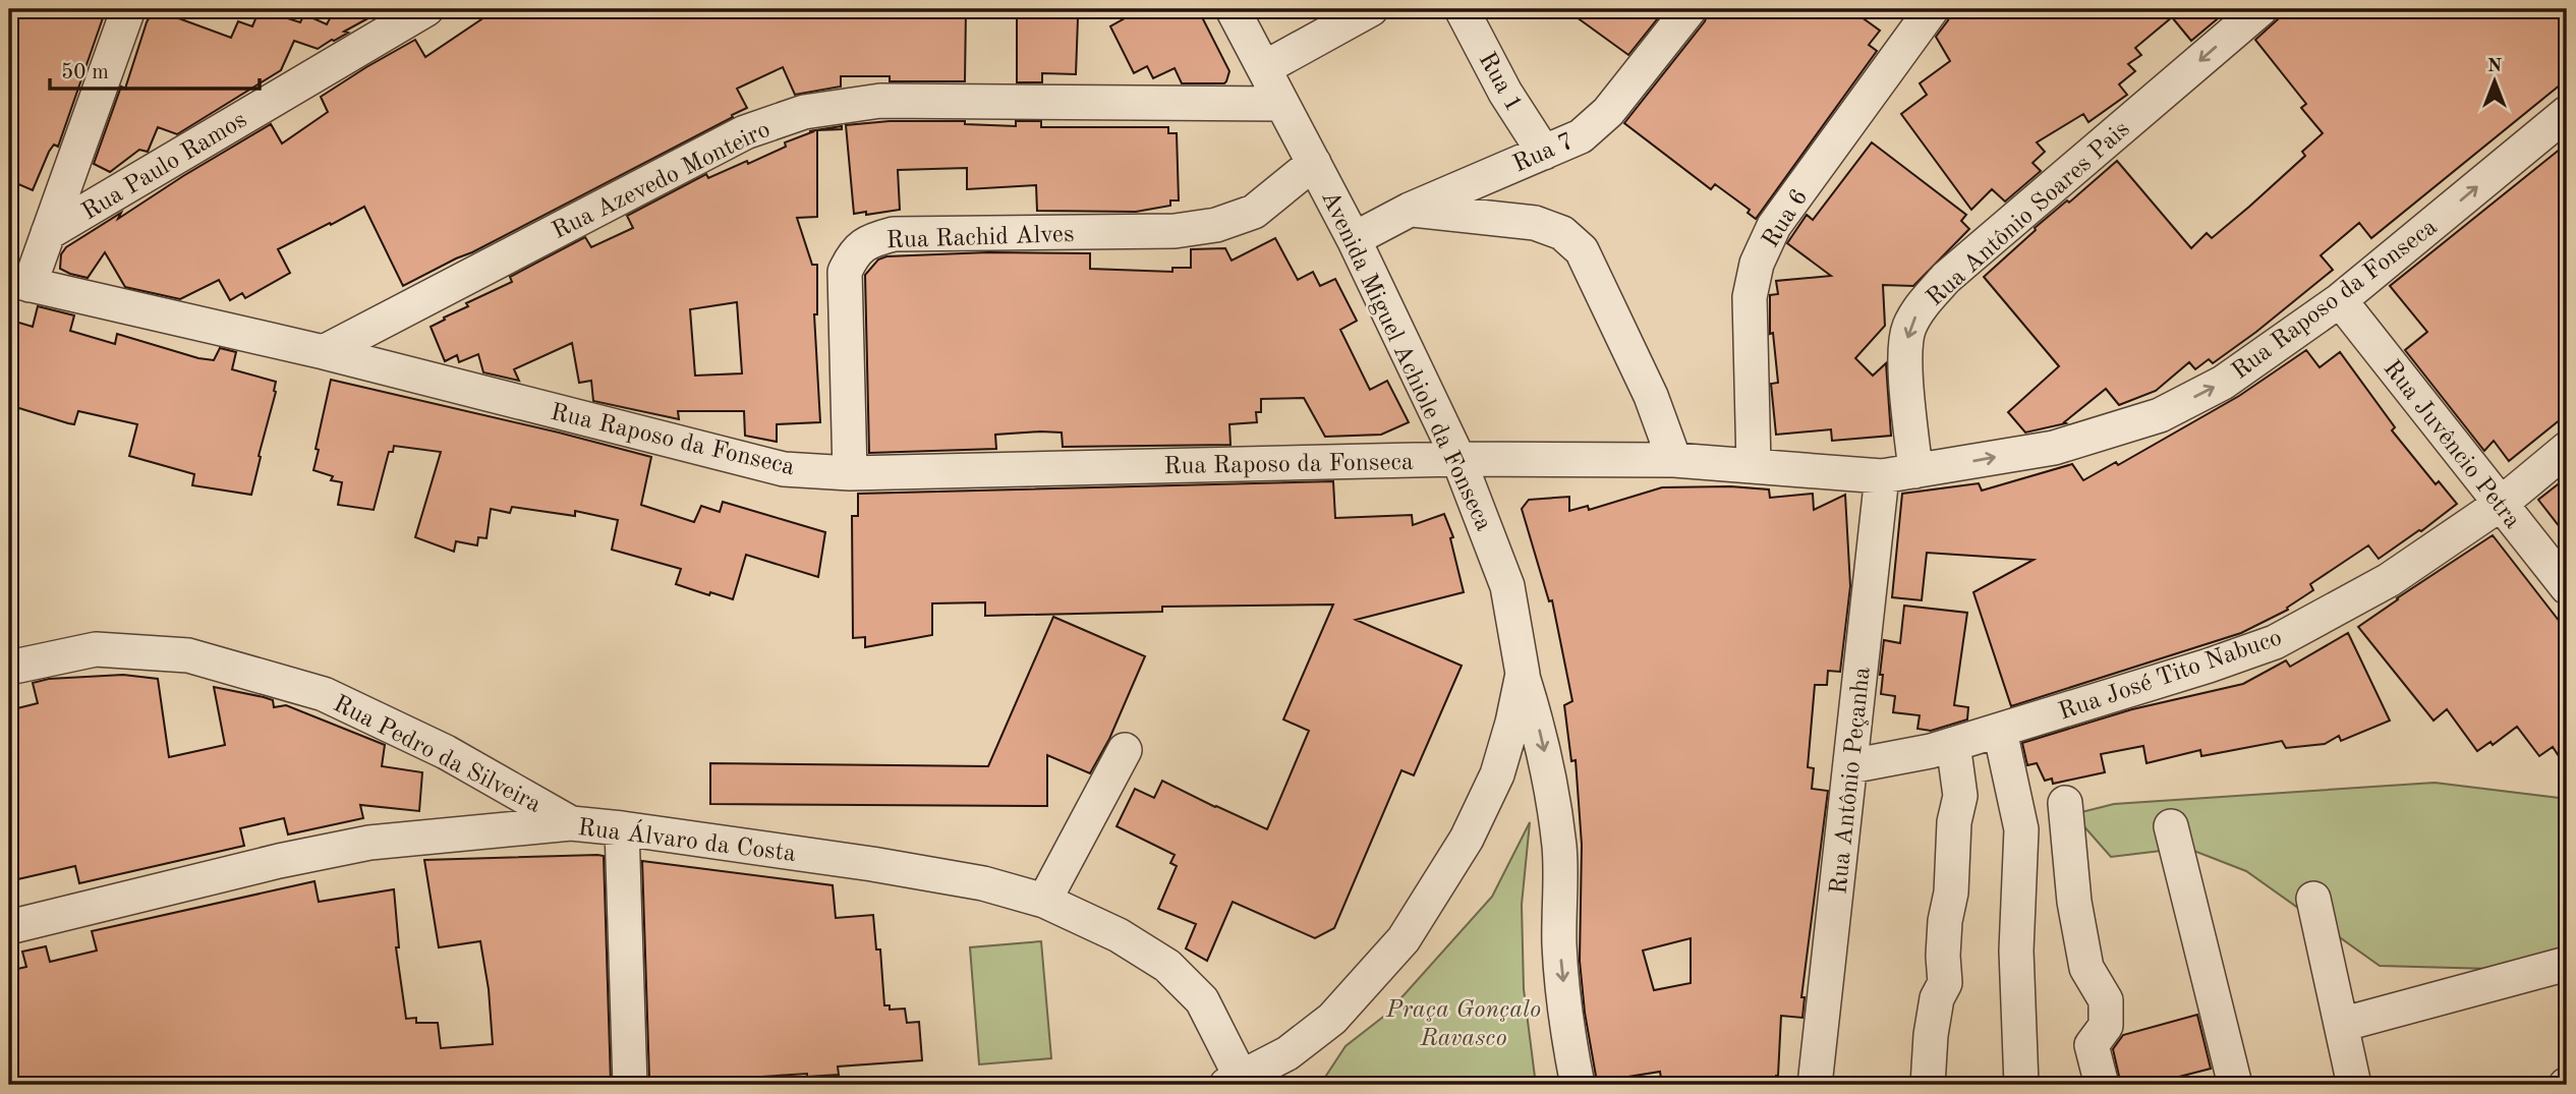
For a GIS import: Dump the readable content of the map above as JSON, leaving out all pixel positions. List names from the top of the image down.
{
  "streets": {
    "street": [
      "Rua 1",
      "Rua 7",
      "Rua Paulo Ramos",
      "Rua Azevedo Monteiro",
      "Rua Antônio Soares Pais",
      "Rua 6",
      "Rua Rachid Alves",
      "Rua Raposo da Fonseca",
      "Avenida Miguel Achiole da Fonseca",
      "Rua Juvêncio Petra",
      "Rua José Tito Nabuco",
      "Rua Pedro da Silveira",
      "Rua Antônio Peçanha",
      "Rua Álvaro da Costa"
    ]
  },
  "crossings": [
    ["Rua 1", "Rua 7"],
    ["Rua 7", "Avenida Miguel Achiole da Fonseca"],
    ["Rua Azevedo Monteiro", "Rua Raposo da Fonseca"],
    ["Rua Azevedo Monteiro", "Avenida Miguel Achiole da Fonseca"],
    ["Rua Antônio Soares Pais", "Rua Raposo da Fonseca"],
    ["Rua 6", "Rua Raposo da Fonseca"],
    ["Rua Rachid Alves", "Rua Raposo da Fonseca"],
    ["Rua Rachid Alves", "Avenida Miguel Achiole da Fonseca"],
    ["Rua Raposo da Fonseca", "Avenida Miguel Achiole da Fonseca"],
    ["Rua Raposo da Fonseca", "Rua Juvêncio Petra"],
    ["Rua Raposo da Fonseca", "Rua Antônio Peçanha"],
    ["Avenida Miguel Achiole da Fonseca", "Rua Álvaro da Costa"],
    ["Rua Juvêncio Petra", "Rua José Tito Nabuco"],
    ["Rua José Tito Nabuco", "Rua Antônio Peçanha"],
    ["Rua Pedro da Silveira", "Rua Álvaro da Costa"]
  ],
  "one_way": ["Rua Antônio Soares Pais"],
  "parks": ["Praça Gonçalo Ravasco"],
  "scale_bar": "50 m",
  "north": "top"
}
